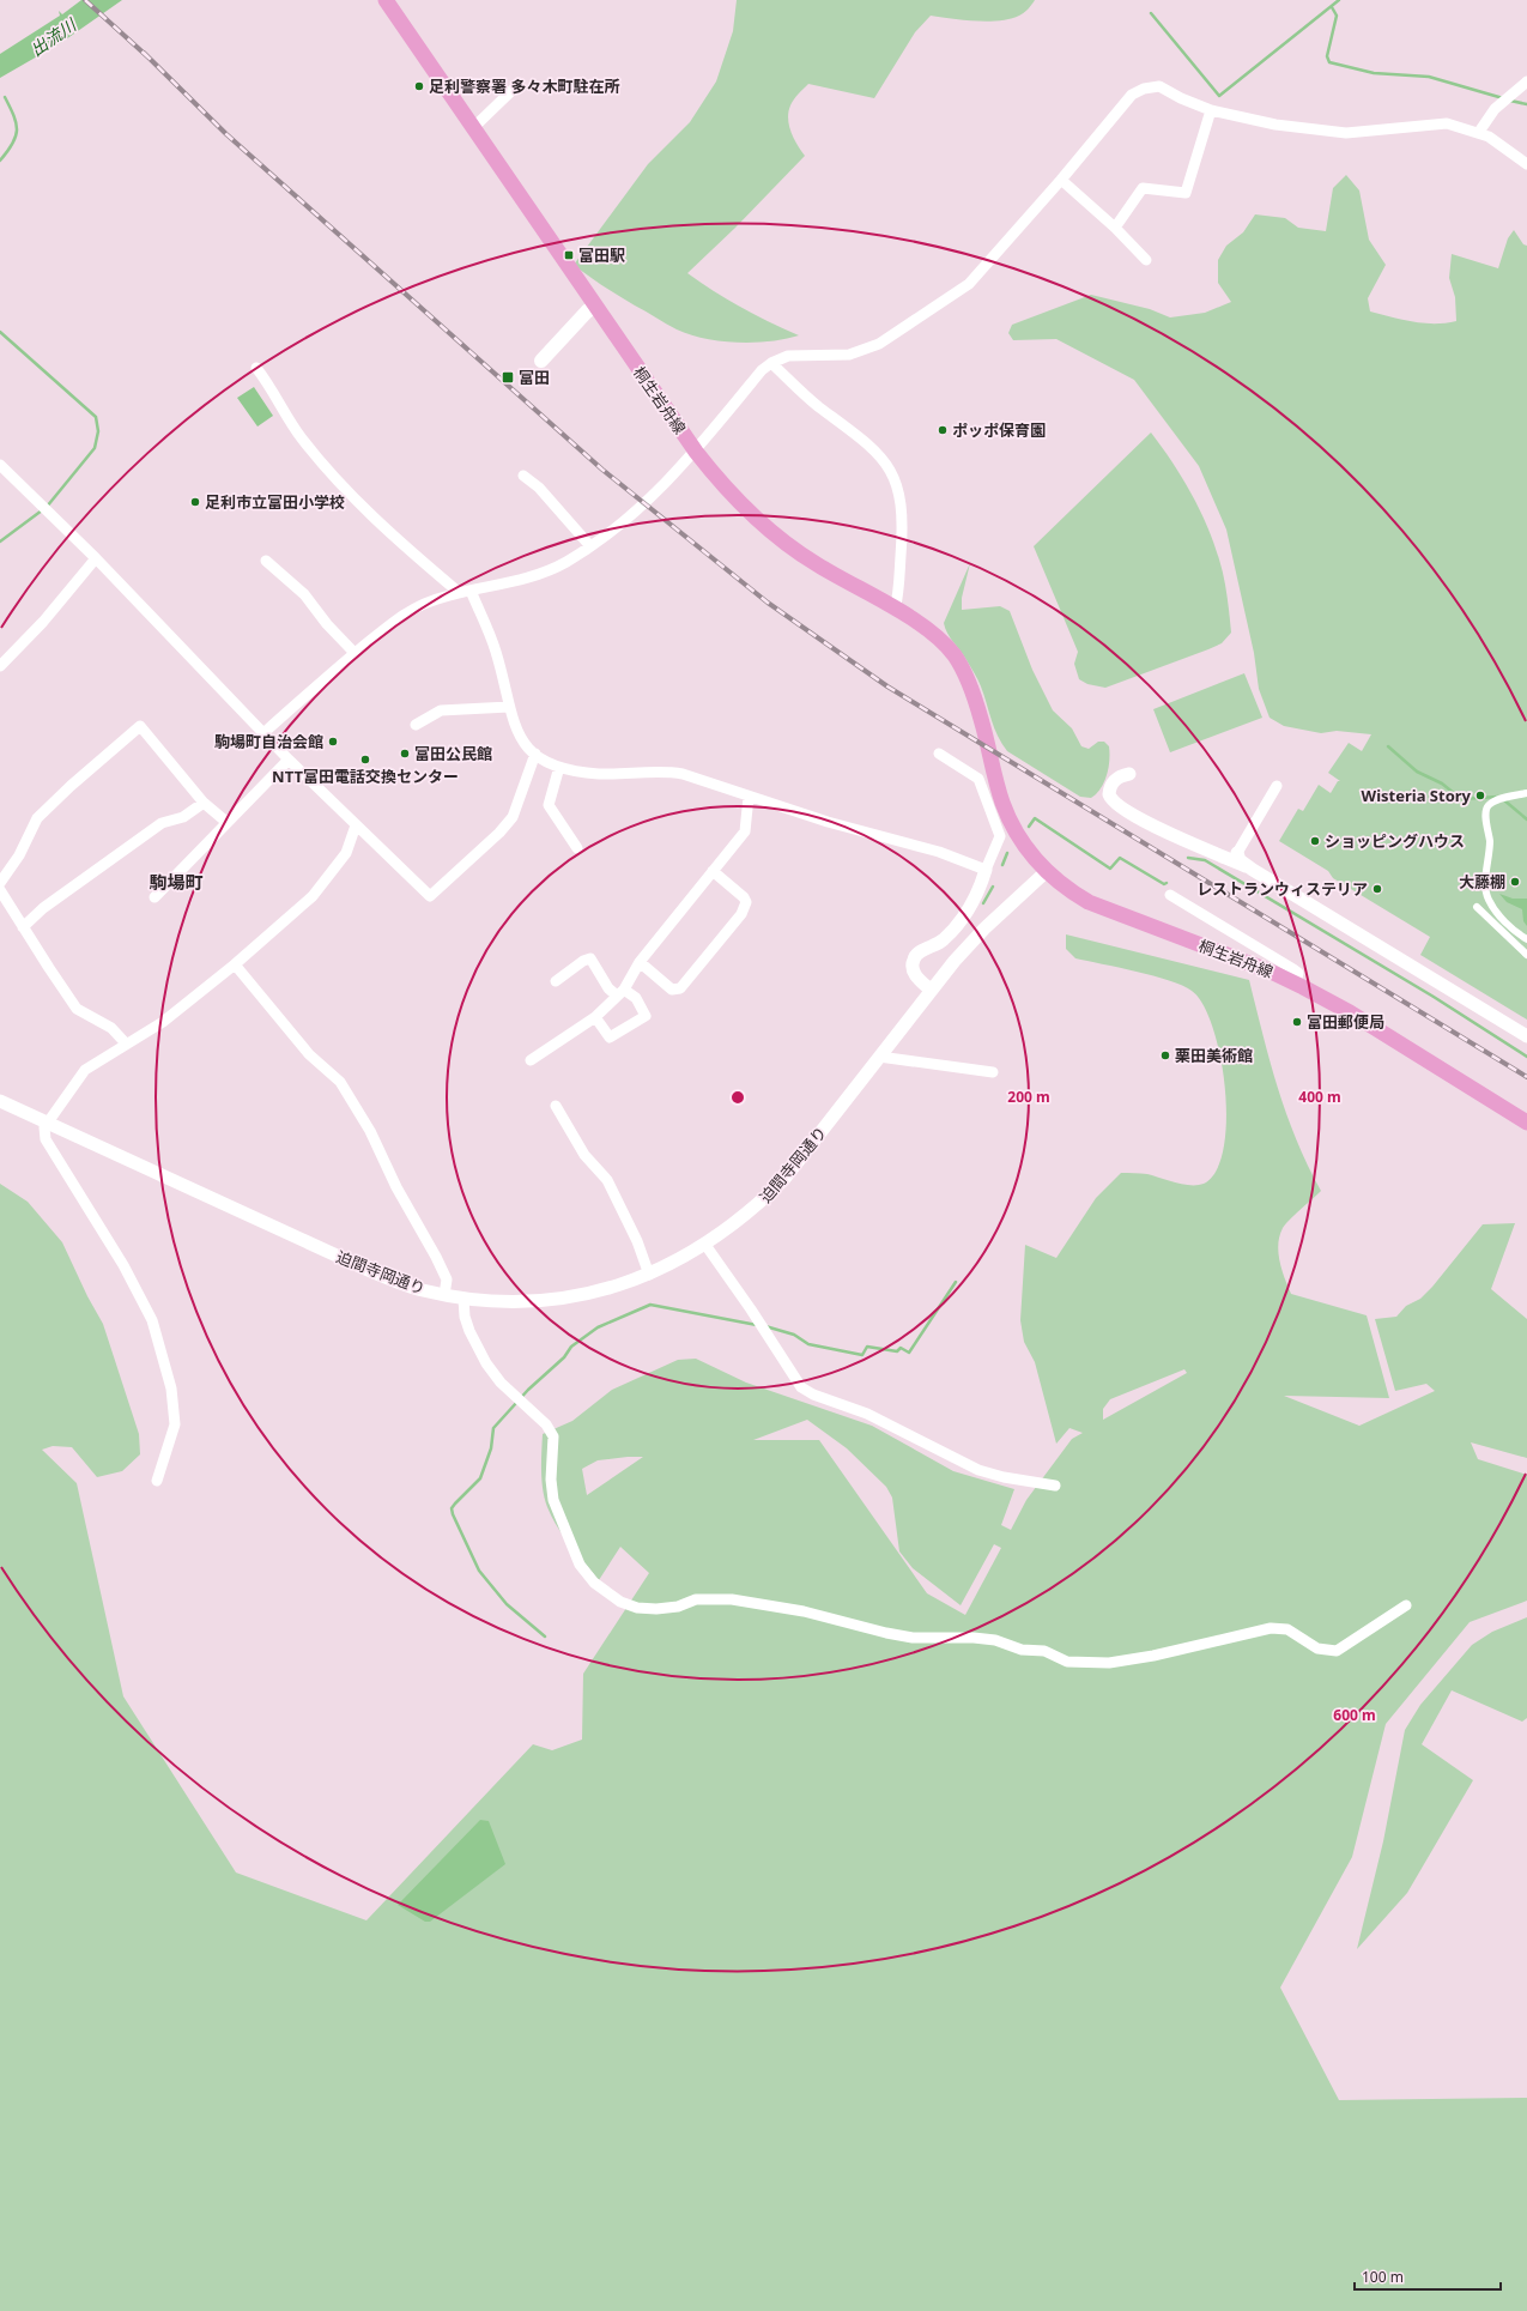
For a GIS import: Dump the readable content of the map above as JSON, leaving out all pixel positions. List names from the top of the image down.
{
  "streets": {
    "main road": ["桐生岩舟線"],
    "street": ["迫間寺岡通り"]
  },
  "crossings": [
    ["桐生岩舟線", "迫間寺岡通り"]
  ],
  "districts": ["駒場町"],
  "water": ["出流川"],
  "places": {
    "other": [
      "足利警察署 多々木町駐在所",
      "ポッポ保育園",
      "足利市立富田小学校",
      "駒場町自治会館",
      "富田公民館",
      "NTT富田電話交換センター",
      "Wisteria Story",
      "ショッピングハウス",
      "大藤棚",
      "レストランウィステリア",
      "富田郵便局",
      "栗田美術館"
    ],
    "transit": ["富田駅", "富田"]
  },
  "scale_bar": "100 m",
  "rings": ["200 m", "400 m", "600 m"]
}
